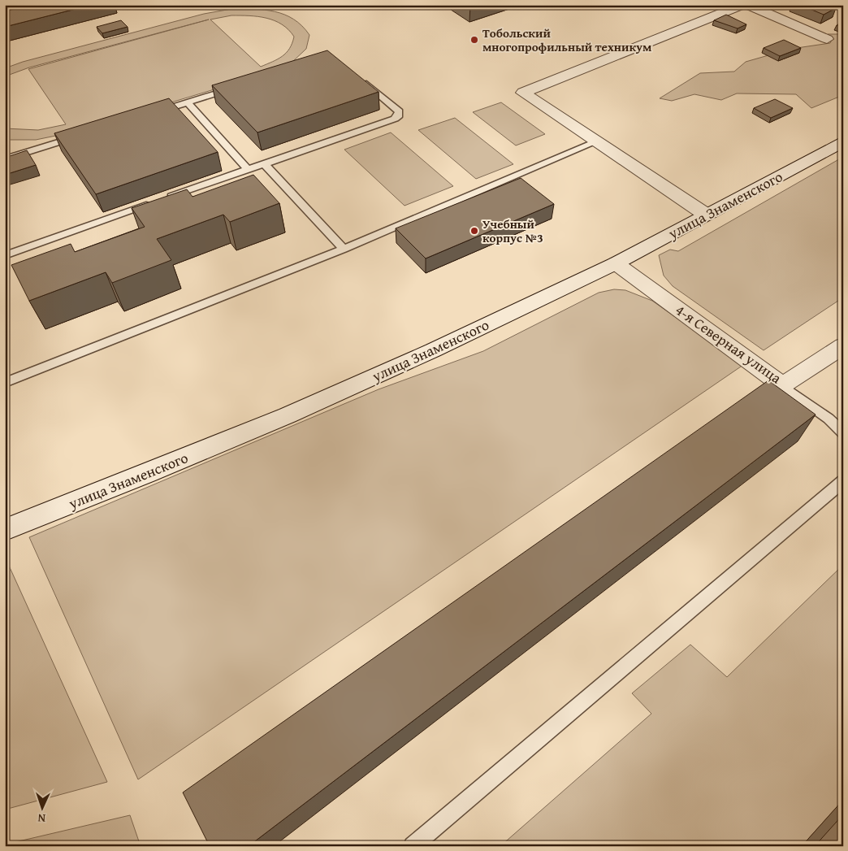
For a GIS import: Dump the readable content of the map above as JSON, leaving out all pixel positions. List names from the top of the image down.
{
  "streets": {
    "street": ["улица Знаменского", "4-я Северная улица"]
  },
  "crossings": [
    ["улица Знаменского", "4-я Северная улица"]
  ],
  "places": ["Тобольский многопрофильный техникум", "Учебный корпус №3"],
  "north": "bottom"
}
